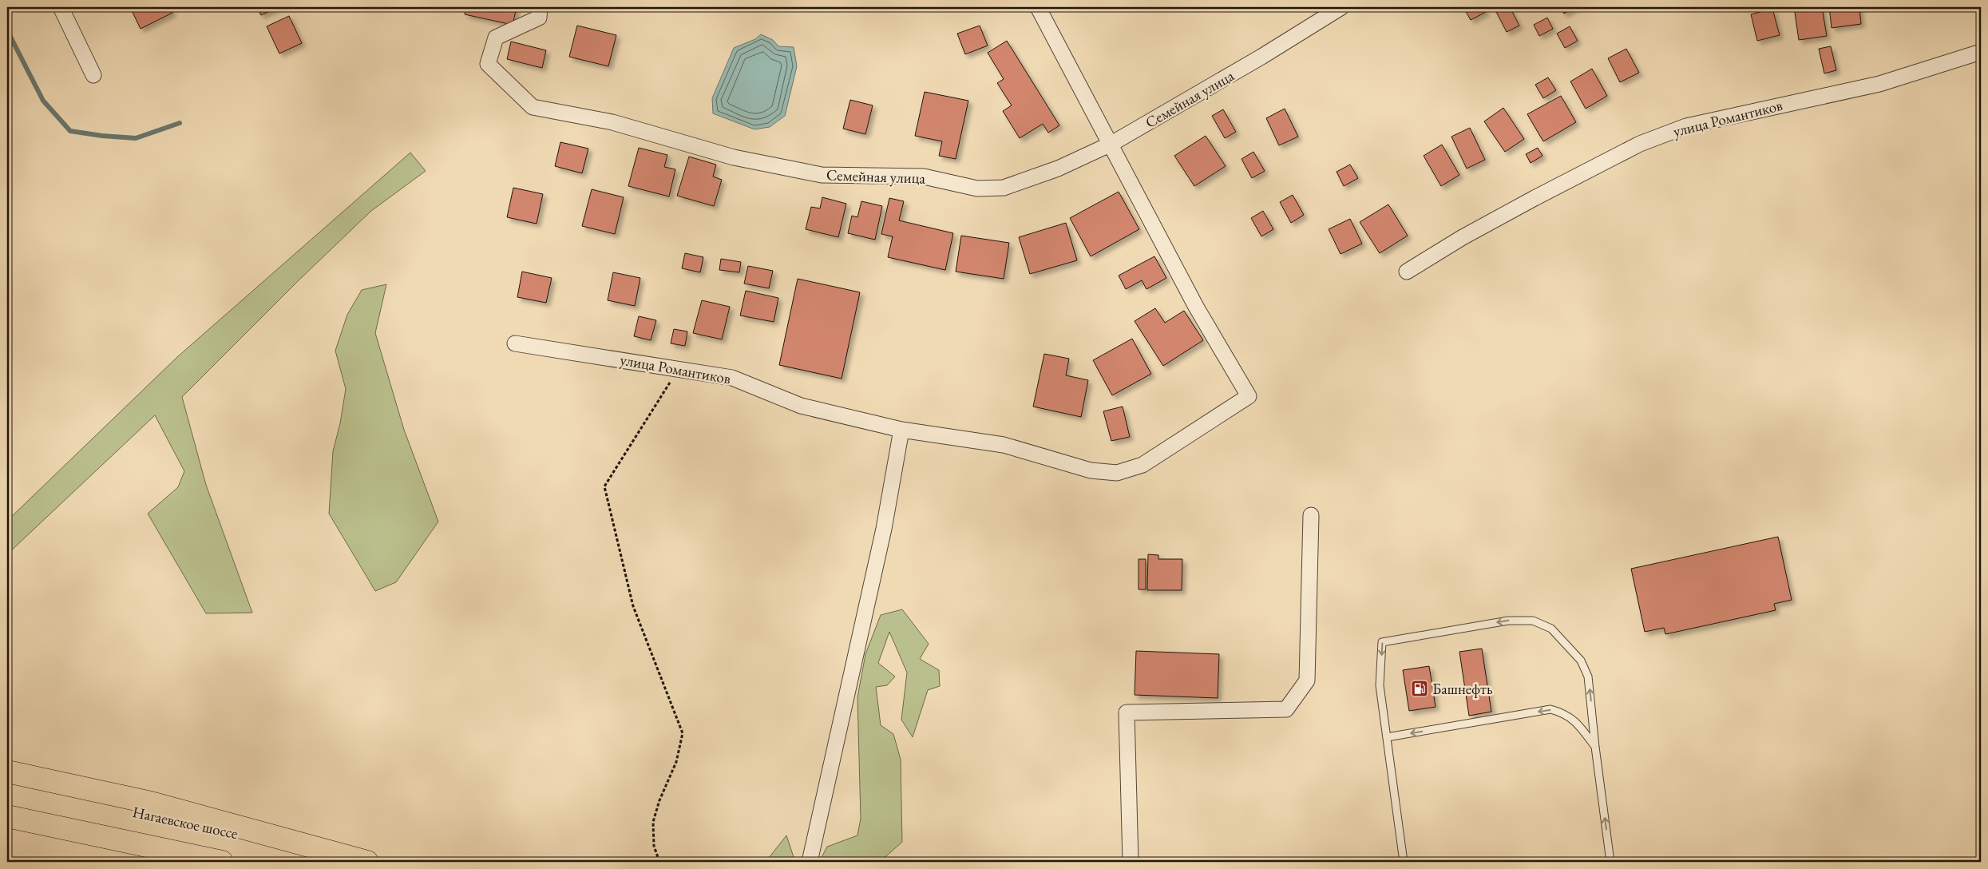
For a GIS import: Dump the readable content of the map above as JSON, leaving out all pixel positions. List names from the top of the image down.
{
  "streets": {
    "main road": ["Нагаевское шоссе"],
    "street": ["Семейная улица", "улица Романтиков"]
  },
  "crossings": [
    ["Семейная улица", "улица Романтиков"]
  ],
  "places": {
    "fuel station": ["Башнефть"]
  }
}
